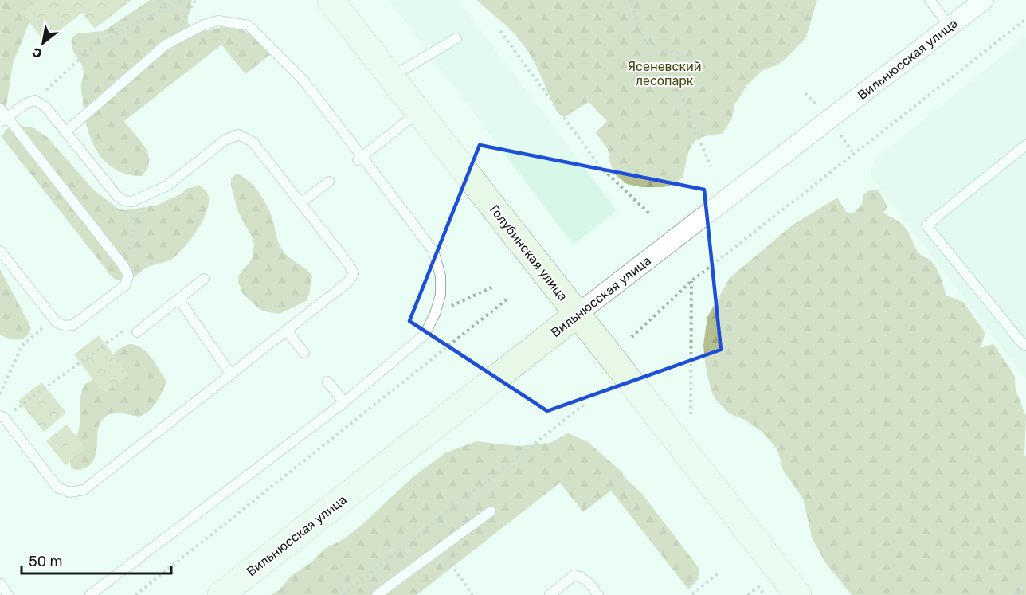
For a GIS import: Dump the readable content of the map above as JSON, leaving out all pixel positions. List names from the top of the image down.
{
  "streets": {
    "street": ["Вильнюсская улица", "Голубинская улица"]
  },
  "crossings": [
    ["Вильнюсская улица", "Голубинская улица"]
  ],
  "parks": ["Ясеневский лесопарк"],
  "scale_bar": "50 m",
  "north": "bottom left"
}
